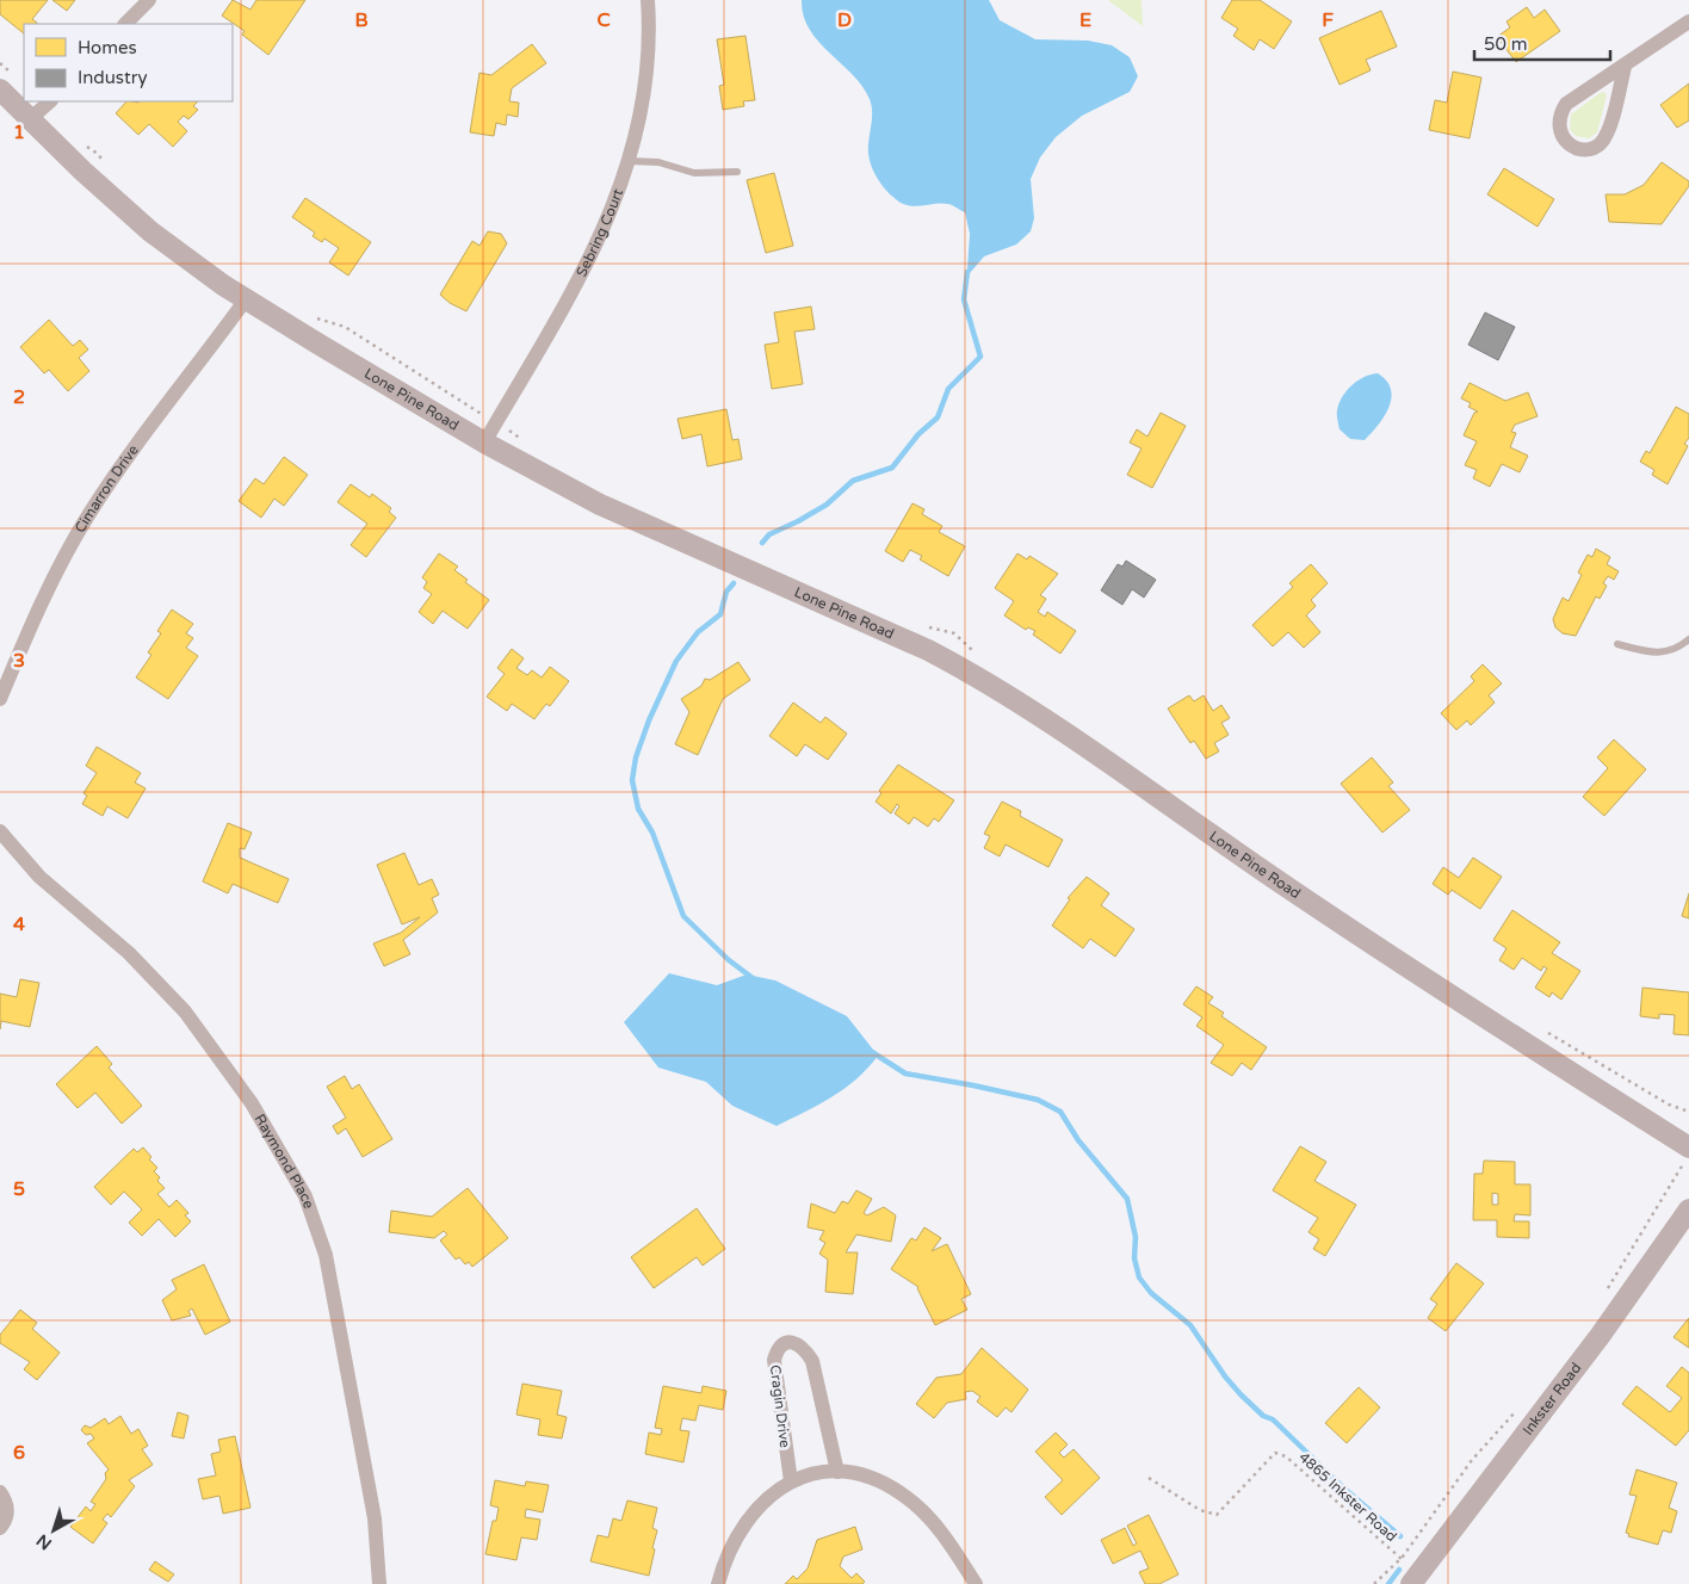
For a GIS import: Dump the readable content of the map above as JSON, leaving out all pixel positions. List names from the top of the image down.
{
  "streets": {
    "street": [
      "Sebring Court",
      "Lone Pine Road",
      "Cimarron Drive",
      "Raymond Place",
      "Inkster Road",
      "Cragin Drive"
    ],
    "path": ["4865 Inkster Road"]
  },
  "crossings": [
    ["Sebring Court", "Lone Pine Road"],
    ["Lone Pine Road", "Cimarron Drive"],
    ["Inkster Road", "4865 Inkster Road"]
  ],
  "legend": ["Homes", "Industry"],
  "scale_bar": "50 m",
  "north": "bottom left",
  "grid": {
    "columns": [
      "B",
      "C",
      "D",
      "E",
      "F"
    ],
    "rows": [
      "1",
      "2",
      "3",
      "4",
      "5",
      "6"
    ]
  }
}
